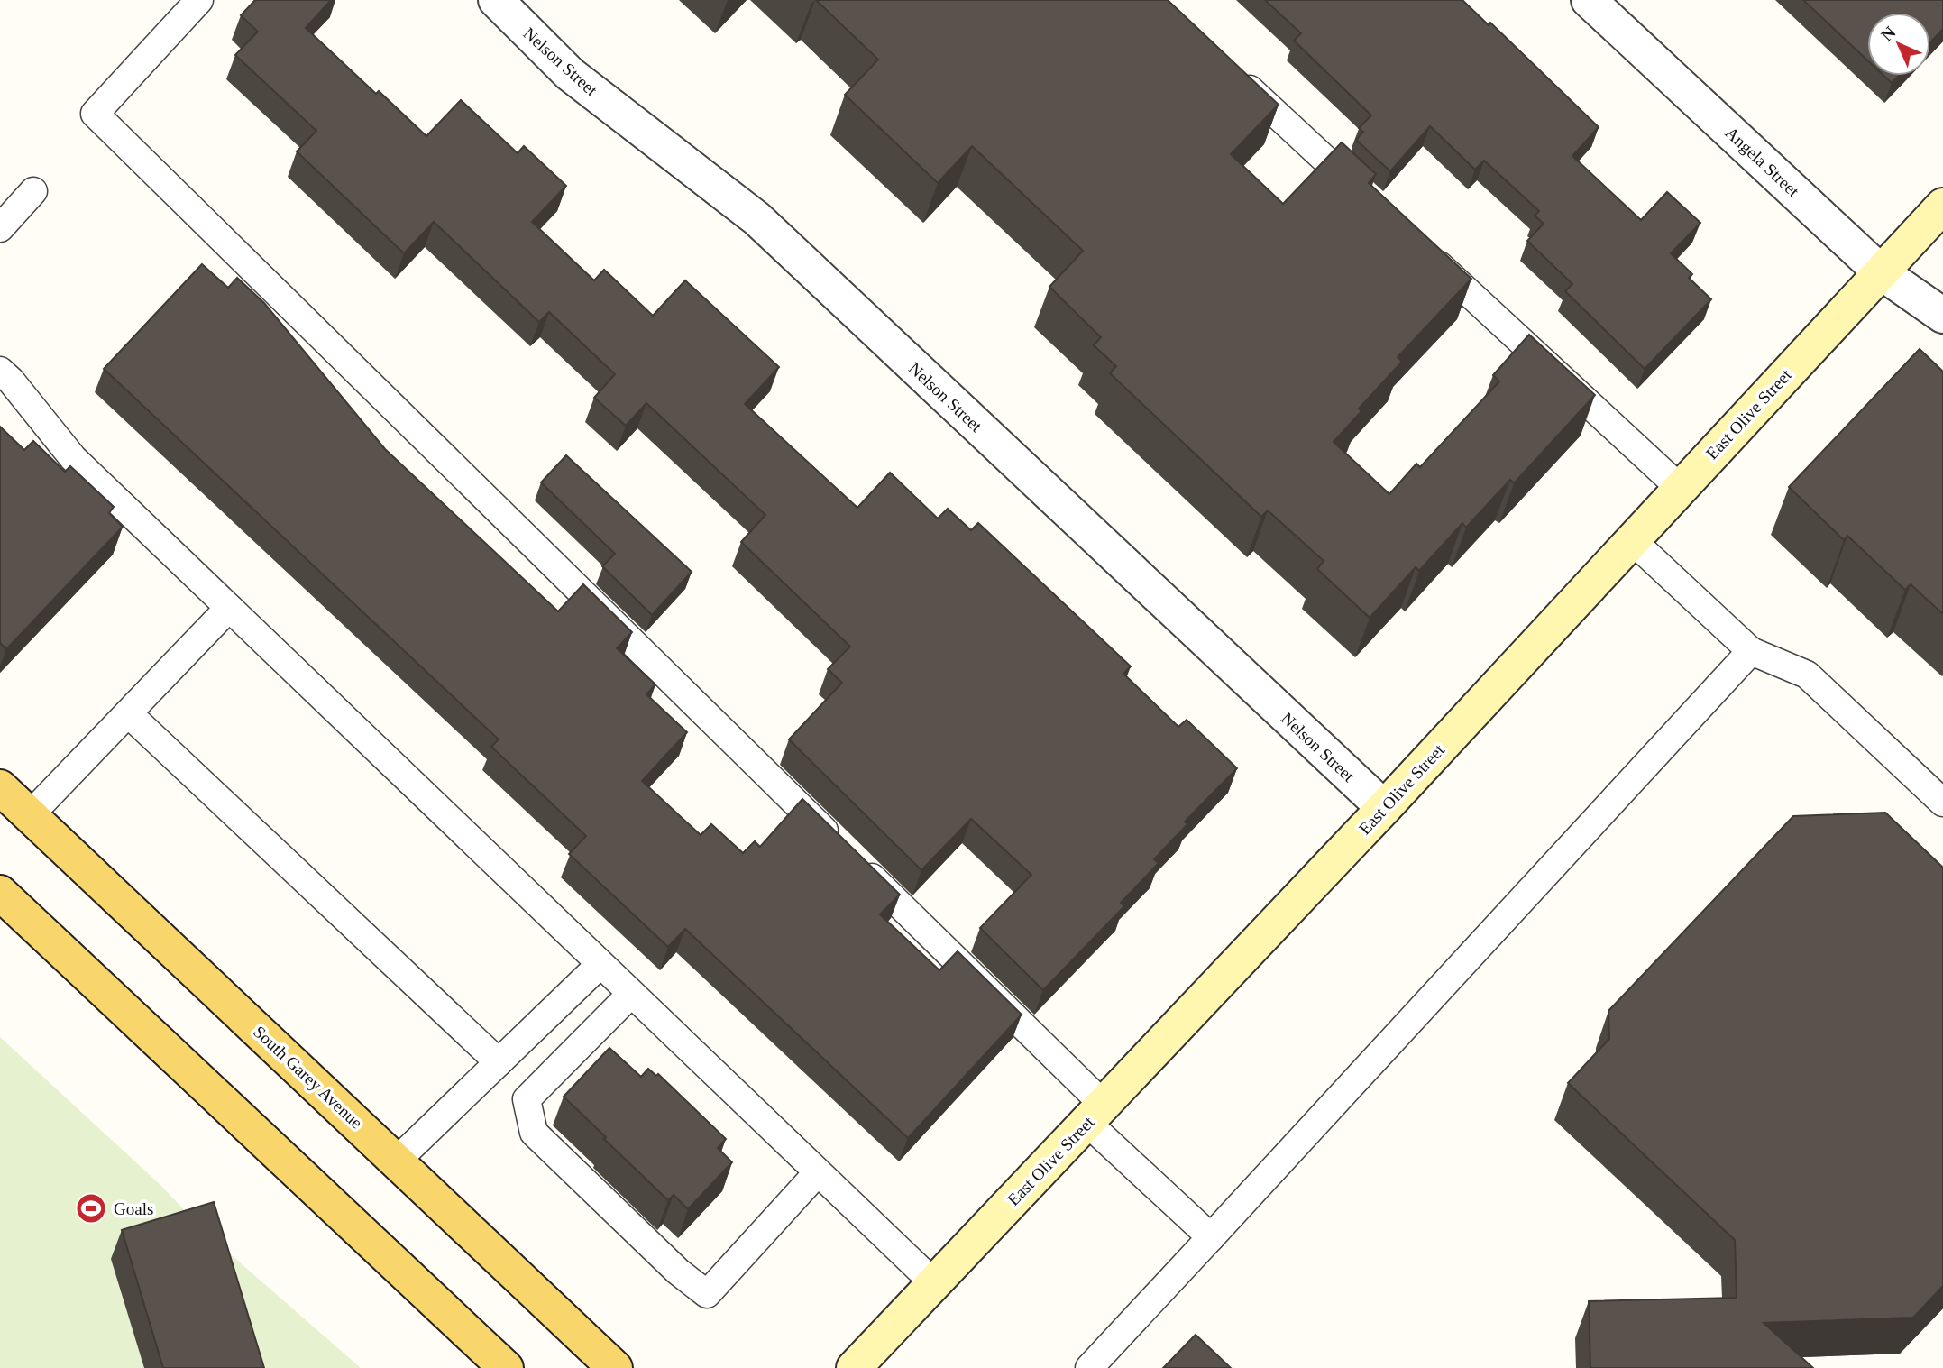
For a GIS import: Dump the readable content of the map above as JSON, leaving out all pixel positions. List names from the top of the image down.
{
  "streets": {
    "main road": ["South Garey Avenue"],
    "street": ["Nelson Street", "Angela Street", "East Olive Street"]
  },
  "crossings": [
    ["Nelson Street", "East Olive Street"],
    ["Angela Street", "East Olive Street"]
  ],
  "places": {
    "sports": ["Goals"]
  },
  "north": "top left"
}
